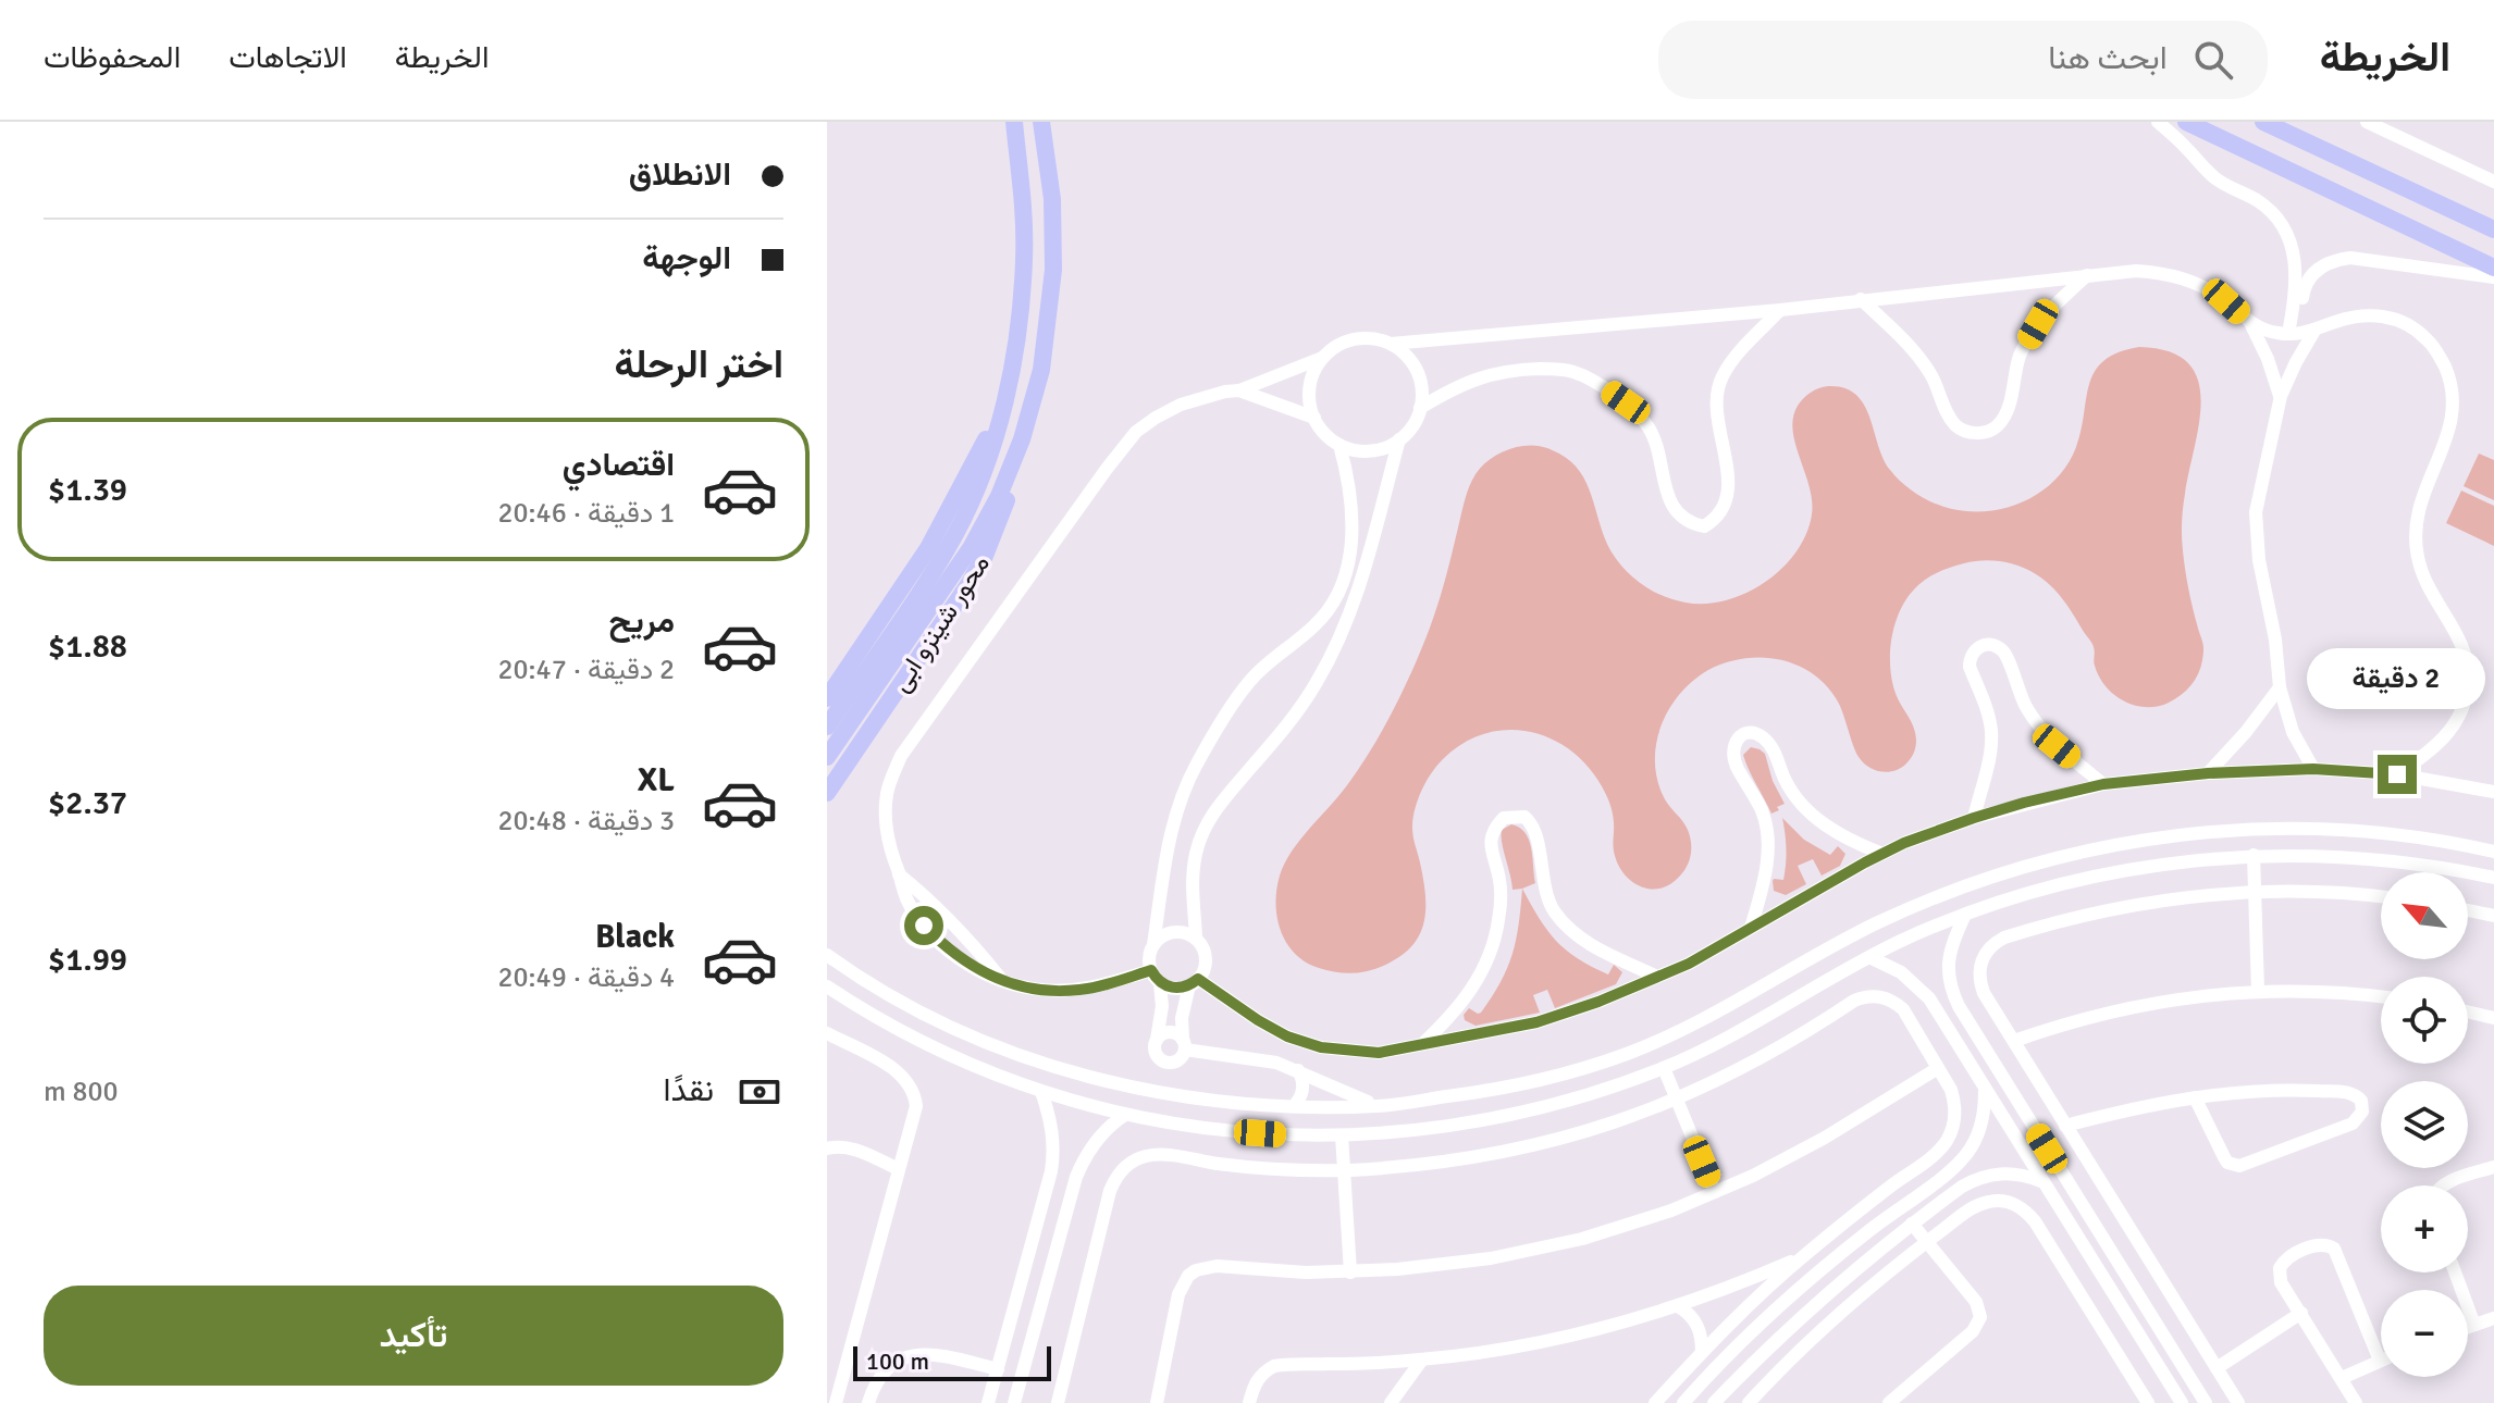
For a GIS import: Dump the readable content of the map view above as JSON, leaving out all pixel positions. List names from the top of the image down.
{
  "streets": {
    "main road": ["محور شينزو ابى"]
  },
  "scale_bar": "100 m",
  "north": "top left",
  "page": {
    "header": "الخريطة",
    "search": "ابحث هنا",
    "nav": ["الخريطة", "الاتجاهات", "المحفوظات"],
    "banner": ["الانطلاق", "الوجهة"],
    "heading": "اختر الرحلة",
    "list": [
      {
        "name": "اقتصادي",
        "note": "1 دقيقة · 20:46",
        "value": "$1.39"
      },
      {
        "name": "مريح",
        "note": "2 دقيقة · 20:47",
        "value": "$1.88"
      },
      {
        "name": "XL",
        "note": "3 دقيقة · 20:48",
        "value": "$2.37"
      },
      {
        "name": "Black",
        "note": "4 دقيقة · 20:49",
        "value": "$1.99"
      }
    ],
    "bubble": "2 دقيقة",
    "map_buttons": ["+", "−"],
    "pay": ["نقدًا", "800 m"],
    "buttons": "تأكيد",
    "scale": "100 m"
  }
}
